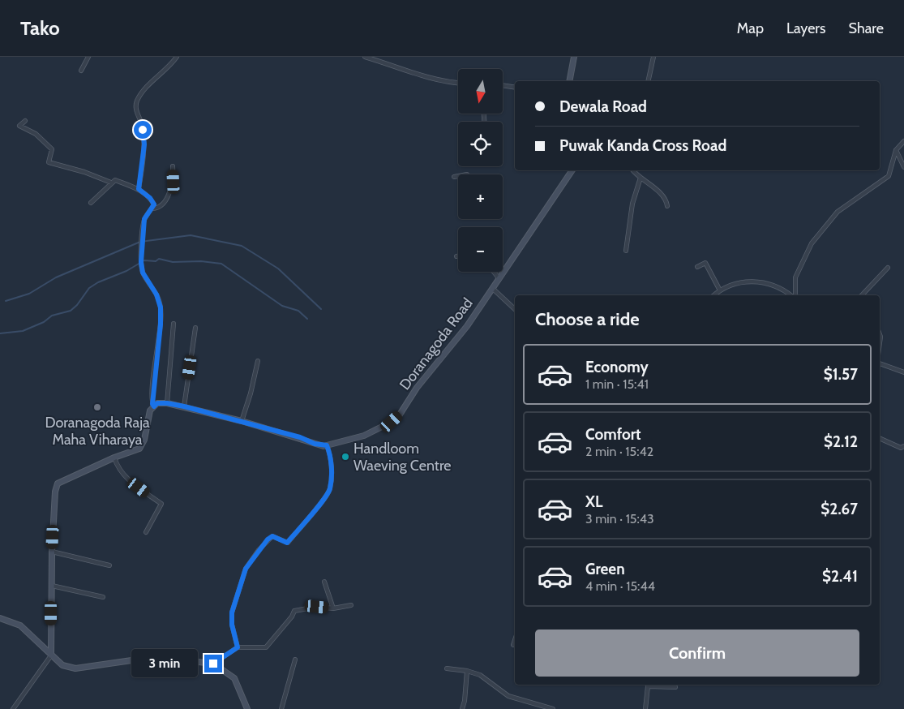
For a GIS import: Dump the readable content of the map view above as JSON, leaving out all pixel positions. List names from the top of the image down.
{
  "streets": {
    "street": ["Doranagoda Road"]
  },
  "places": ["Doranagoda Raja Maha Viharaya", "Handloom Waeving Centre"],
  "north": "bottom",
  "page": {
    "header": "Tako",
    "nav": ["Map", "Layers", "Share"],
    "map_buttons": ["+", "−"],
    "banner": ["Dewala Road", "Puwak Kanda Cross Road"],
    "heading": "Choose a ride",
    "list": [
      {
        "name": "Economy",
        "note": "1 min · 15:41",
        "value": "$1.57"
      },
      {
        "name": "Comfort",
        "note": "2 min · 15:42",
        "value": "$2.12"
      },
      {
        "name": "XL",
        "note": "3 min · 15:43",
        "value": "$2.67"
      },
      {
        "name": "Green",
        "note": "4 min · 15:44",
        "value": "$2.41"
      }
    ],
    "buttons": "Confirm",
    "bubble": "3 min"
  }
}
